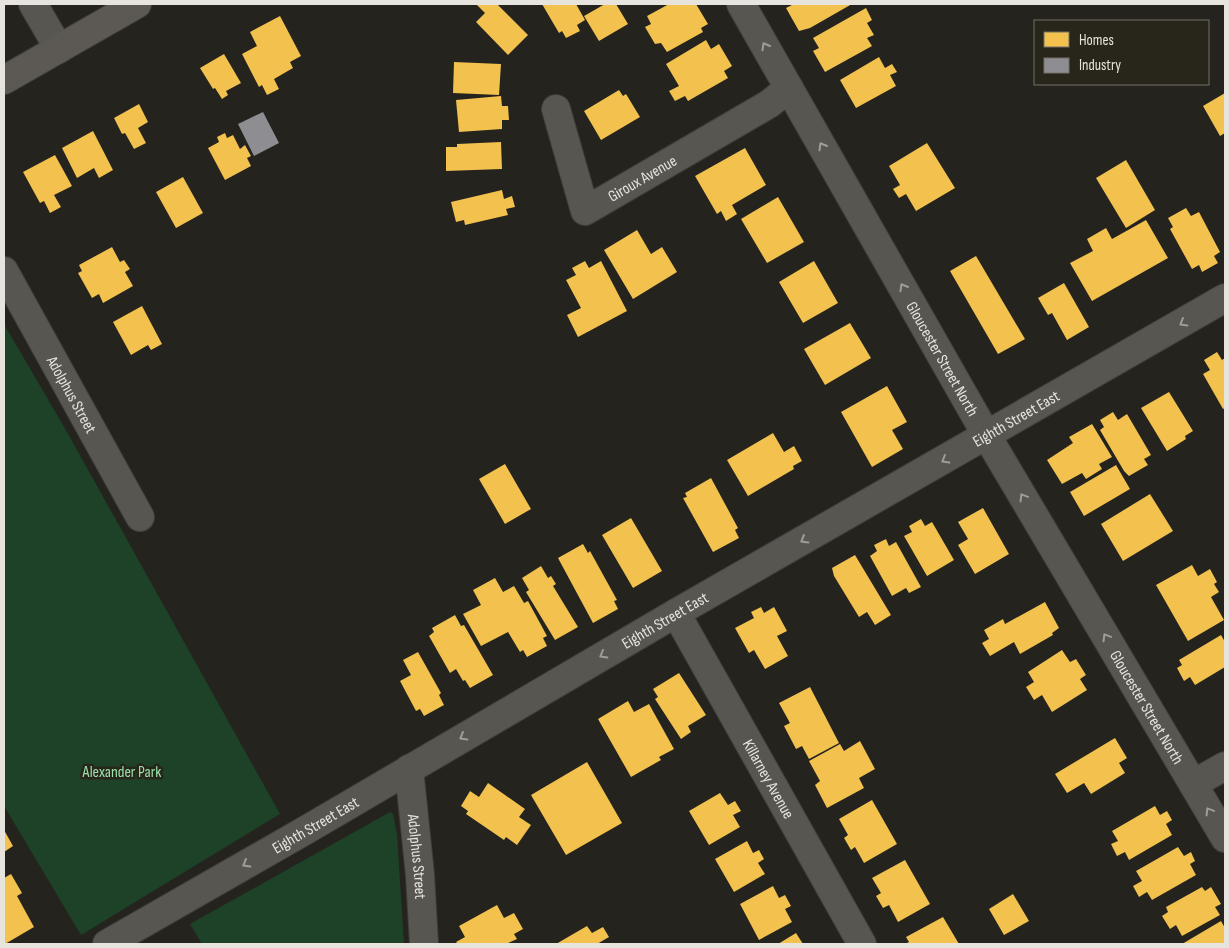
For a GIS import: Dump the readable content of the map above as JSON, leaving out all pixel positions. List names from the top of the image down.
{
  "streets": {
    "street": [
      "Giroux Avenue",
      "Gloucester Street North",
      "Adolphus Street",
      "Eighth Street East",
      "Killarney Avenue"
    ]
  },
  "crossings": [
    ["Giroux Avenue", "Gloucester Street North"],
    ["Gloucester Street North", "Eighth Street East"],
    ["Adolphus Street", "Eighth Street East"],
    ["Eighth Street East", "Killarney Avenue"]
  ],
  "one_way": ["Gloucester Street North", "Eighth Street East"],
  "parks": ["Alexander Park"],
  "legend": ["Homes", "Industry"]
}
